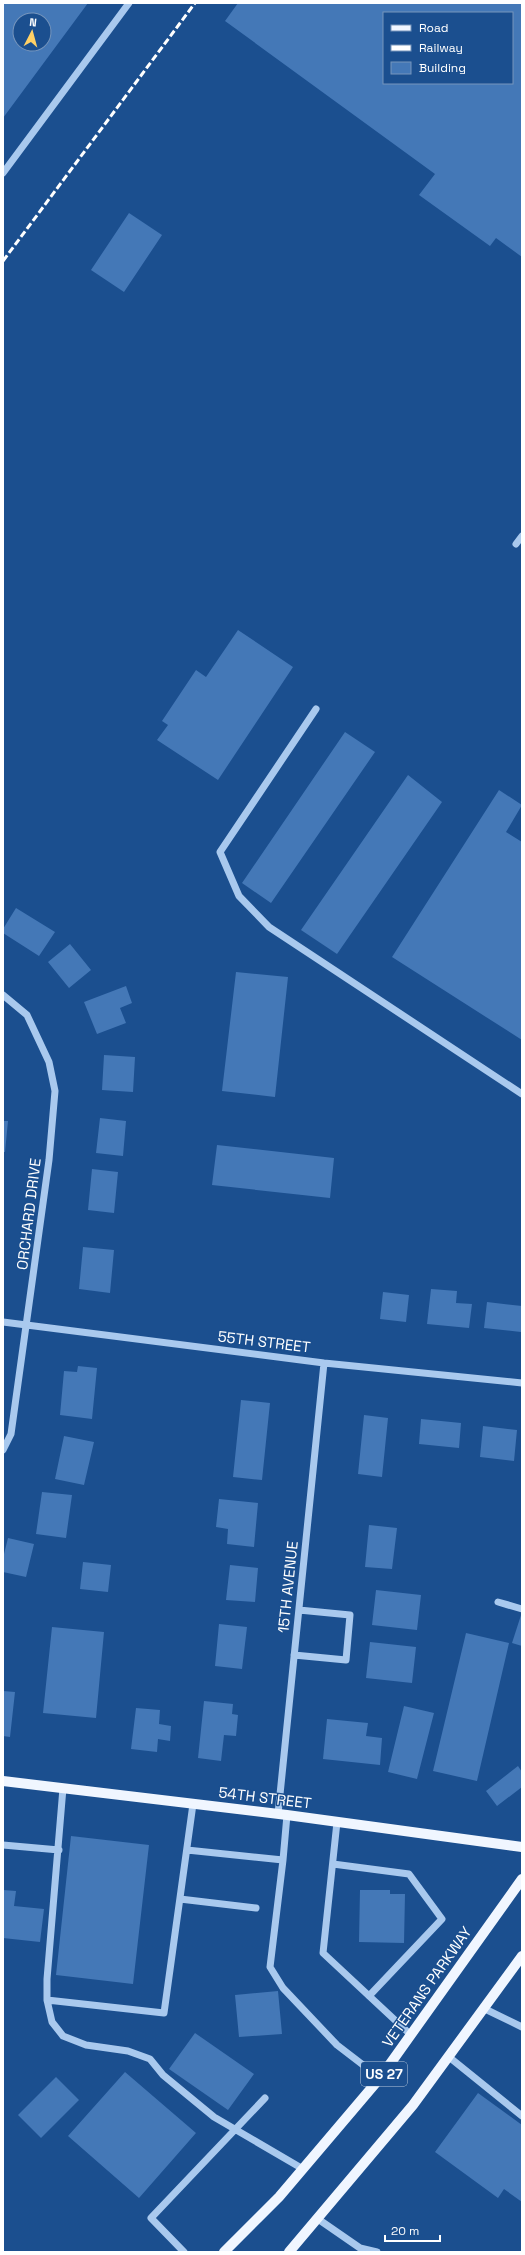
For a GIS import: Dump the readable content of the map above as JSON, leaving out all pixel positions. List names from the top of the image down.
{
  "streets": {
    "main road": ["54TH STREET", "VETERANS PARKWAY", "US 27"],
    "street": ["ORCHARD DRIVE", "55TH STREET", "15TH AVENUE"]
  },
  "crossings": [
    ["ORCHARD DRIVE", "55TH STREET"],
    ["55TH STREET", "15TH AVENUE"],
    ["15TH AVENUE", "54TH STREET"],
    ["15TH AVENUE", "VETERANS PARKWAY"]
  ],
  "legend": ["Road", "Railway", "Building"],
  "scale_bar": "20 m",
  "north": "top"
}
